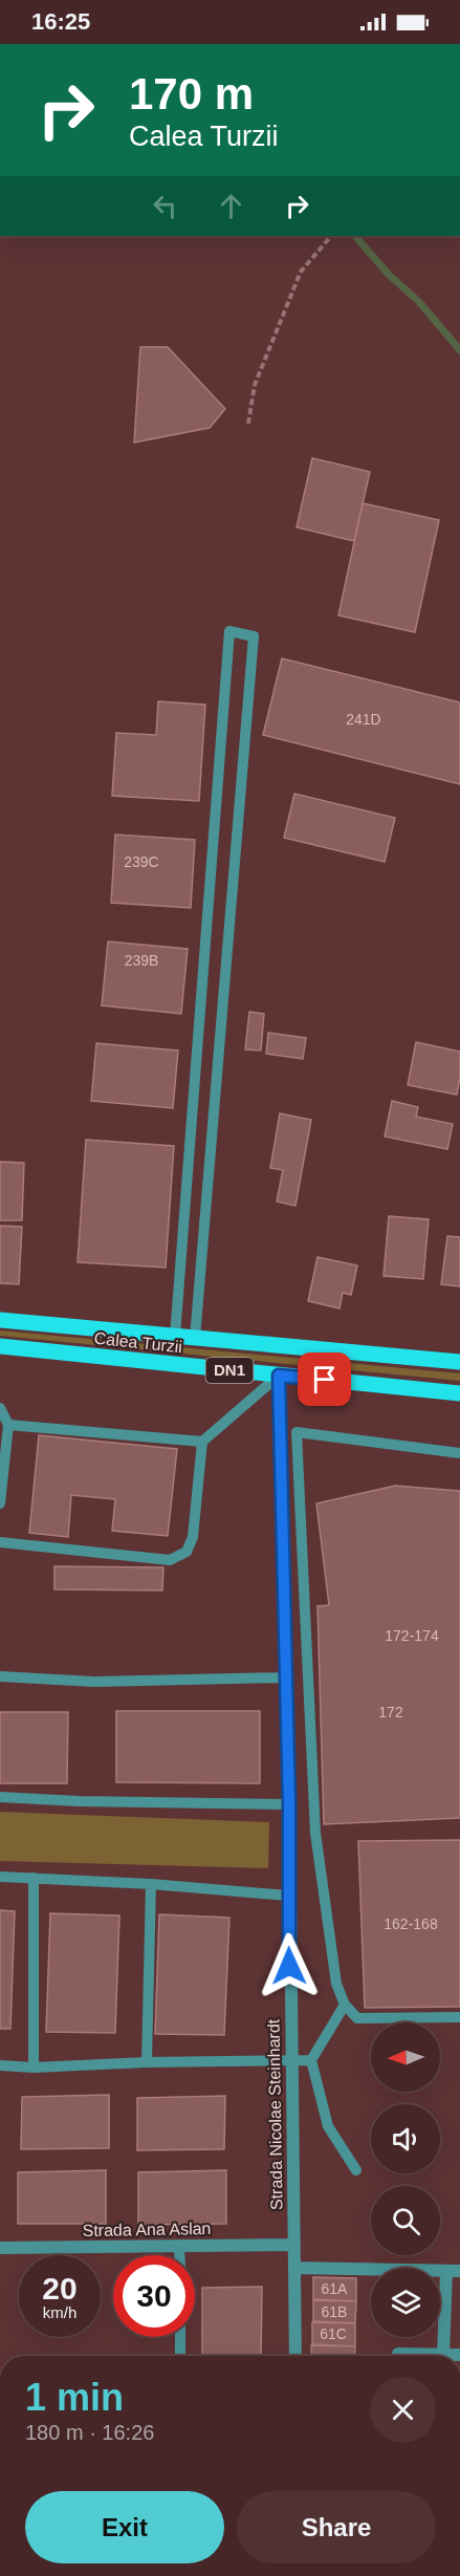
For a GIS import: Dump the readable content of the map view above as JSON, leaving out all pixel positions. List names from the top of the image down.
{
  "streets": {
    "main road": ["Calea Turzii", "DN1"],
    "street": ["Strada Nicolae Steinhardt", "Strada Ana Aslan"]
  },
  "crossings": [
    ["Calea Turzii", "Strada Nicolae Steinhardt"],
    ["Strada Nicolae Steinhardt", "Strada Ana Aslan"]
  ],
  "house_numbers": [
    "241D",
    "239C",
    "239B",
    "172-174",
    "172",
    "162-168",
    "61A",
    "61B",
    "61C"
  ],
  "north": "left",
  "page": {
    "status": "16:25",
    "turn": ["170 m", "Calea Turzii"],
    "speed": "20 km/h",
    "limit": "30",
    "heading": ["1 min", "180 m · 16:26"],
    "buttons": ["Exit", "Share"]
  }
}
